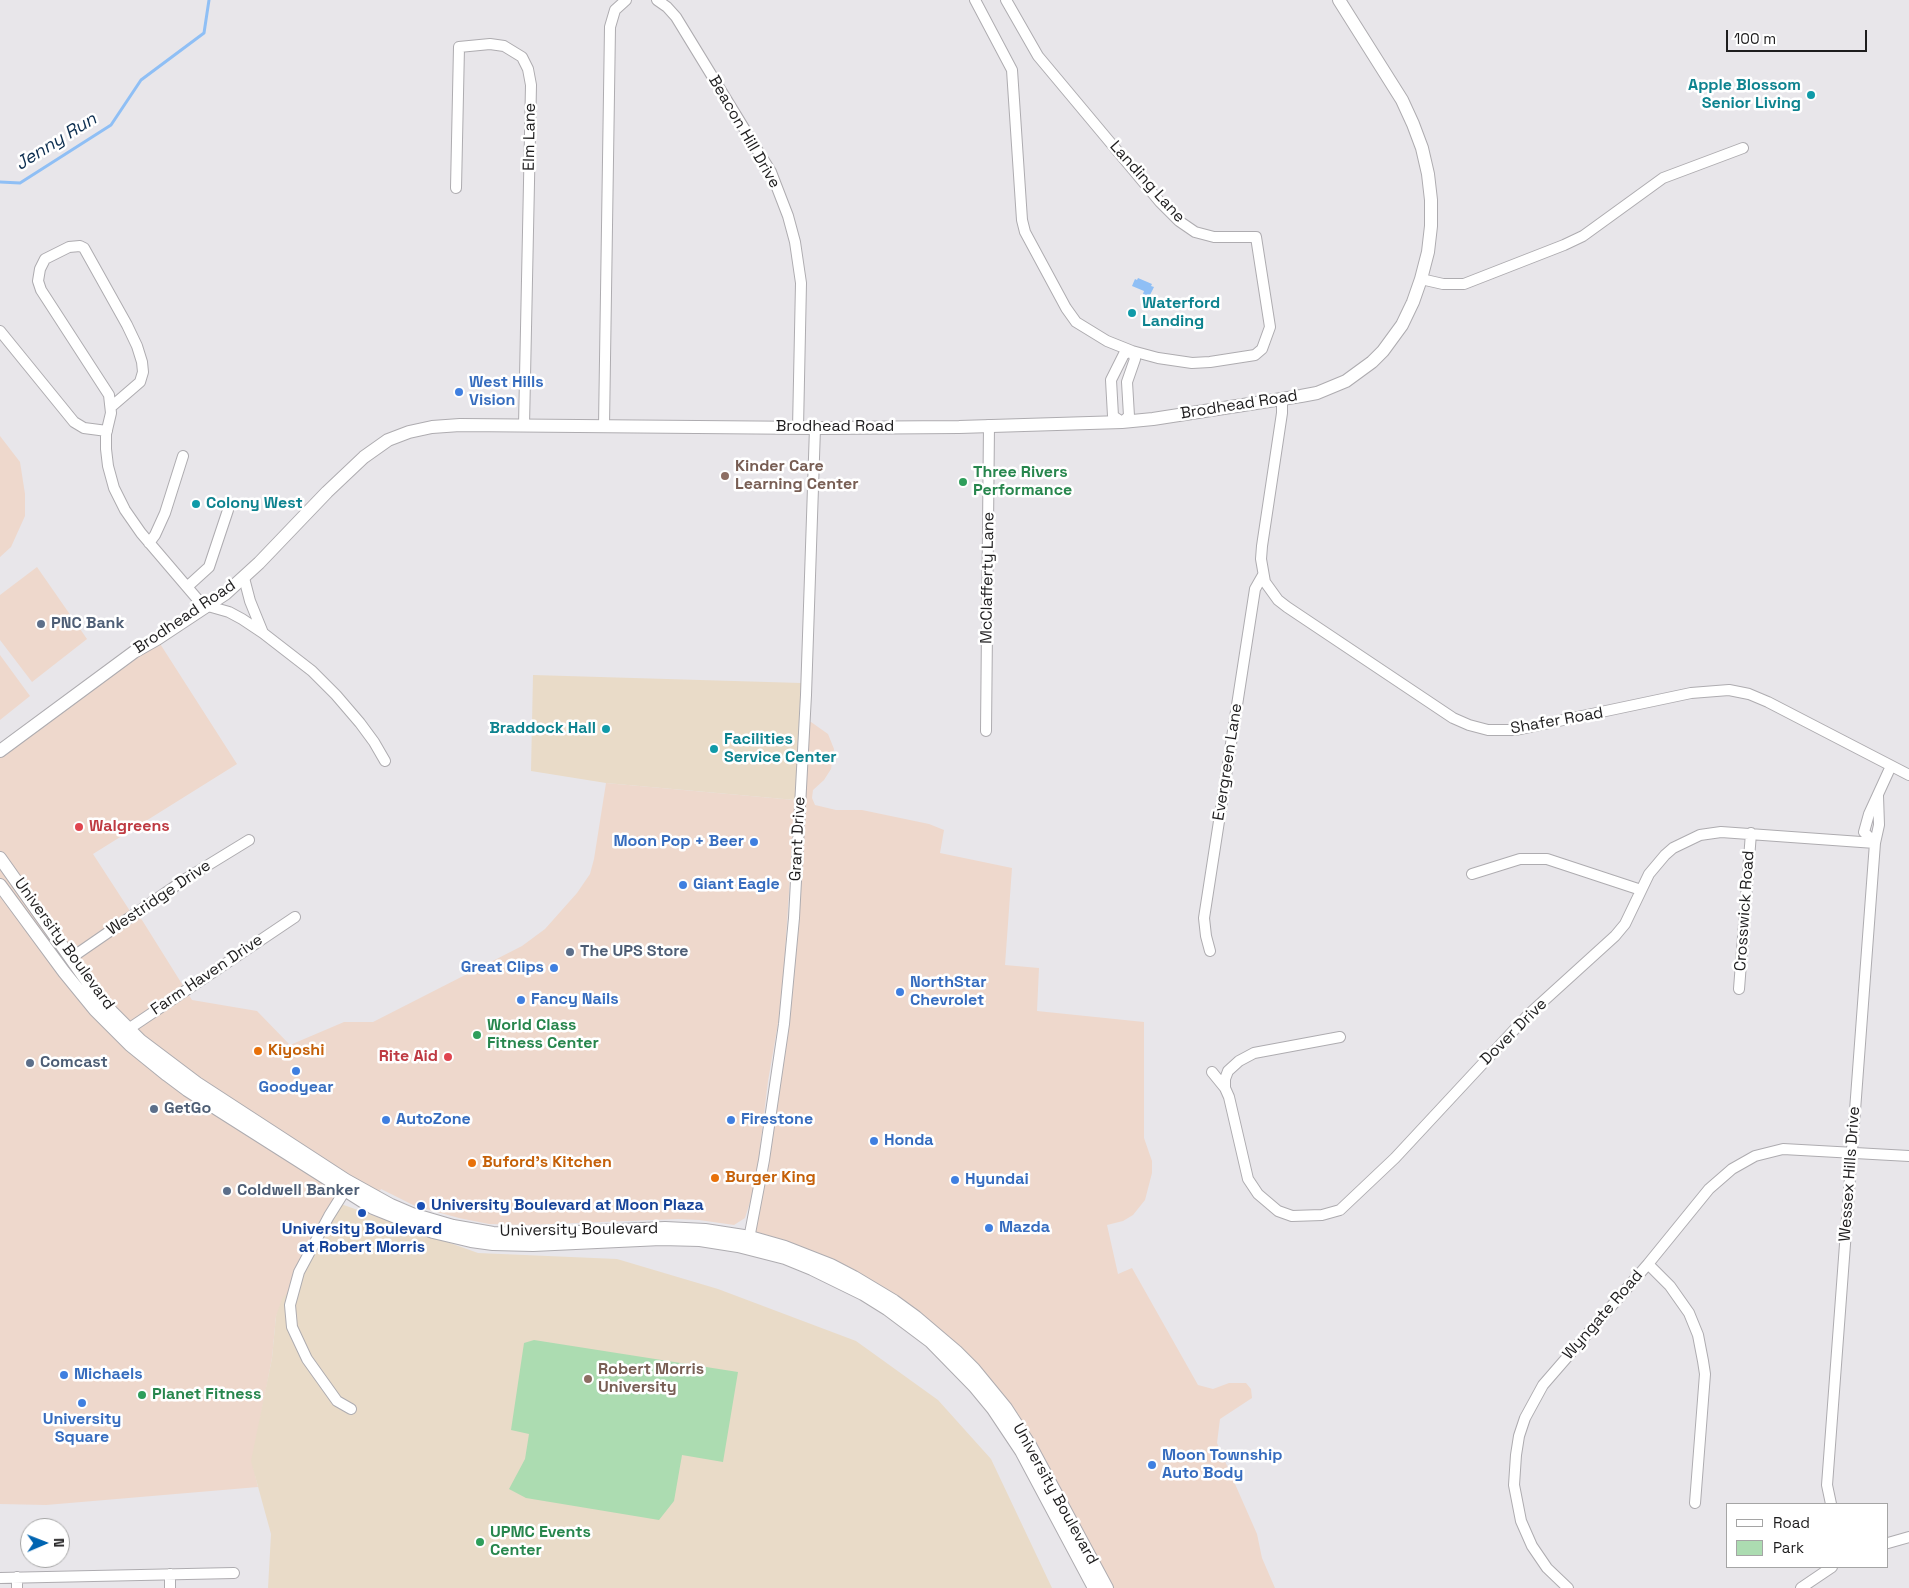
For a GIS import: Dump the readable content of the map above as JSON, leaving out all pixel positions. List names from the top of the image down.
{
  "streets": {
    "main road": ["Brodhead Road", "University Boulevard"],
    "street": [
      "Beacon Hill Drive",
      "Elm Lane",
      "Landing Lane",
      "McClafferty Lane",
      "Shafer Road",
      "Evergreen Lane",
      "Grant Drive",
      "Westridge Drive",
      "Crosswick Road",
      "Farm Haven Drive",
      "Dover Drive",
      "Wessex Hills Drive",
      "Wyngate Road"
    ]
  },
  "crossings": [
    ["Beacon Hill Drive", "Brodhead Road"],
    ["Elm Lane", "Brodhead Road"],
    ["Brodhead Road", "McClafferty Lane"],
    ["Brodhead Road", "Shafer Road"],
    ["Brodhead Road", "Grant Drive"],
    ["Shafer Road", "Evergreen Lane"],
    ["Shafer Road", "Wessex Hills Drive"],
    ["Grant Drive", "University Boulevard"],
    ["Westridge Drive", "University Boulevard"],
    ["Crosswick Road", "Dover Drive"],
    ["University Boulevard", "Farm Haven Drive"],
    ["Dover Drive", "Wessex Hills Drive"],
    ["Wessex Hills Drive", "Wyngate Road"]
  ],
  "water": ["Jenny Run"],
  "places": [
    "Apple Blossom Senior Living",
    "Waterford Landing",
    "West Hills Vision",
    "Kinder Care Learning Center",
    "Three Rivers Performance",
    "Colony West",
    "PNC Bank",
    "Braddock Hall",
    "Facilities Service Center",
    "Walgreens",
    "Moon Pop + Beer",
    "Giant Eagle",
    "The UPS Store",
    "Great Clips",
    "NorthStar Chevrolet",
    "Fancy Nails",
    "World Class Fitness Center",
    "Kiyoshi",
    "Rite Aid",
    "Comcast",
    "Goodyear",
    "GetGo",
    "AutoZone",
    "Firestone",
    "Honda",
    "Buford's Kitchen",
    "Burger King",
    "Hyundai",
    "Coldwell Banker",
    "University Boulevard at Moon Plaza",
    "University Boulevard at Robert Morris",
    "Mazda",
    "Michaels",
    "Robert Morris University",
    "Planet Fitness",
    "University Square",
    "Moon Township Auto Body",
    "UPMC Events Center"
  ],
  "legend": ["Road", "Park"],
  "scale_bar": "100 m",
  "north": "right"
}
